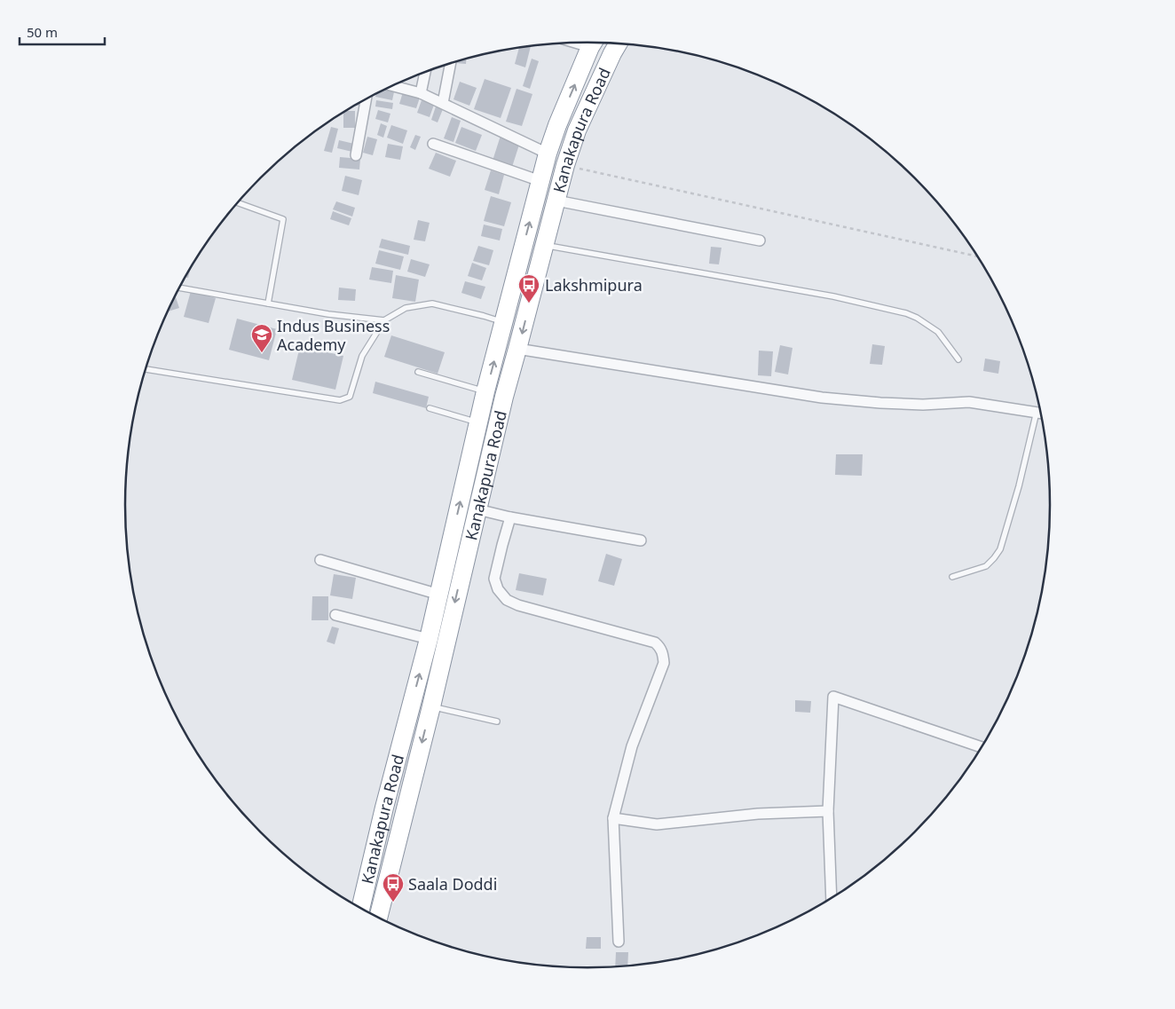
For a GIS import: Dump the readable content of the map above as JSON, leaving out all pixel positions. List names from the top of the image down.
{
  "streets": {
    "highway": ["Kanakapura Road"]
  },
  "places": {
    "bus stop": ["Lakshmipura", "Saala Doddi"],
    "school or university": ["Indus Business Academy"]
  },
  "scale_bar": "50 m"
}
